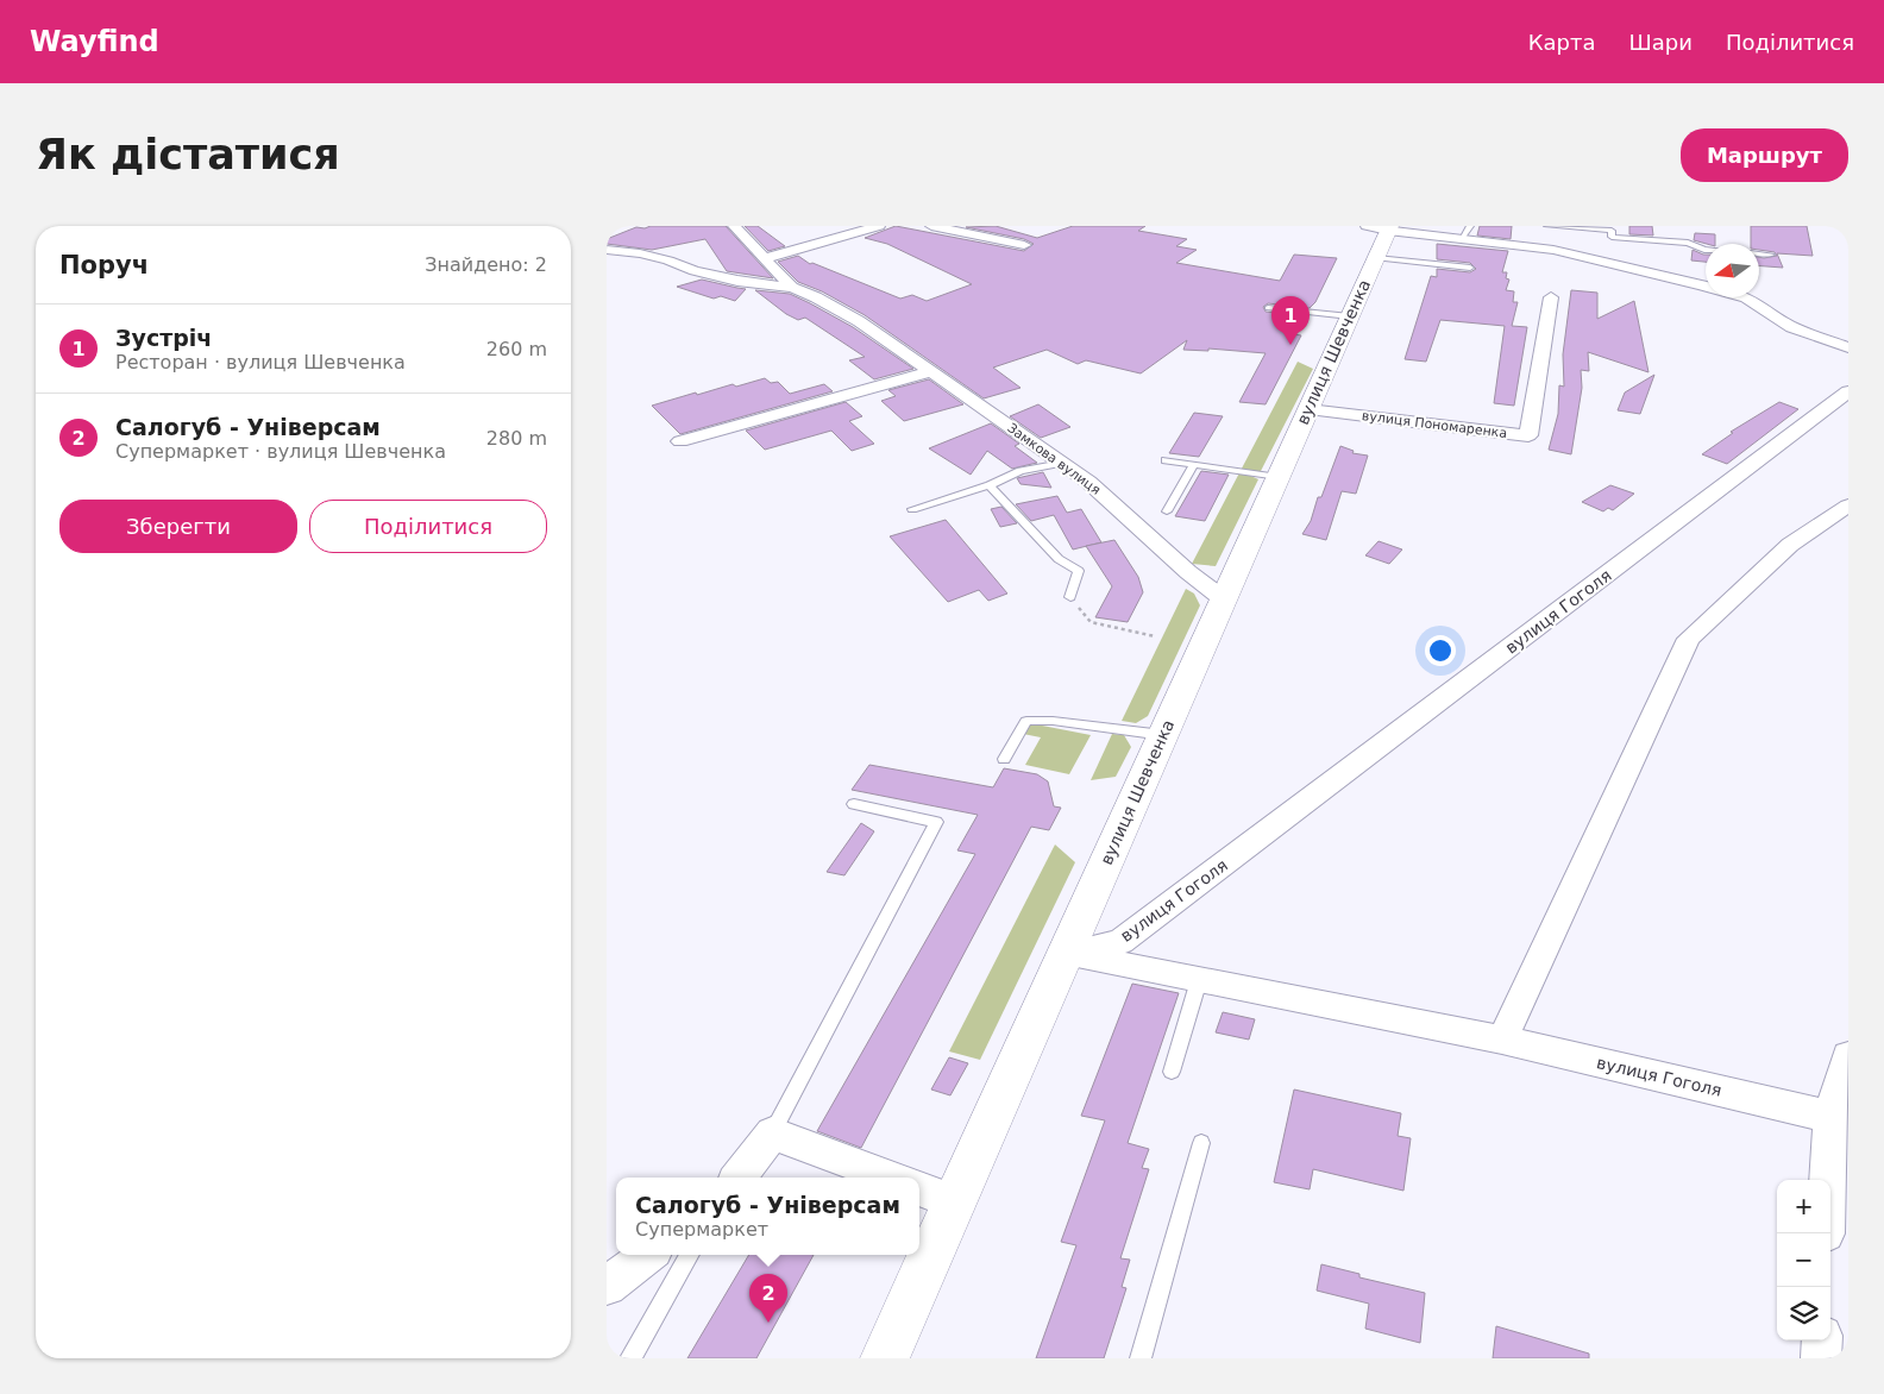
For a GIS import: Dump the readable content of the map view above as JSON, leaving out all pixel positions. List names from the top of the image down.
{
  "streets": {
    "main road": ["вулиця Шевченка"],
    "street": ["вулиця Пономаренка", "Замкова вулиця", "вулиця Гоголя"]
  },
  "crossings": [
    ["вулиця Шевченка", "вулиця Пономаренка"],
    ["вулиця Шевченка", "Замкова вулиця"],
    ["вулиця Шевченка", "вулиця Гоголя"]
  ],
  "north": "left",
  "page": {
    "header": "Wayfind",
    "nav": ["Карта", "Шари", "Поділитися"],
    "buttons": [
      "Маршрут",
      ["Зберегти", "Поділитися"]
    ],
    "title": "Як дістатися",
    "heading": ["Поруч", "Знайдено: 2"],
    "pins": ["1", "2"],
    "list": [
      {
        "mark": "1",
        "name": "Зустріч",
        "note": "Ресторан · вулиця Шевченка",
        "value": "260 m"
      },
      {
        "mark": "2",
        "name": "Салогуб - Універсам",
        "note": "Супермаркет · вулиця Шевченка",
        "value": "280 m"
      }
    ],
    "popup": ["Салогуб - Універсам", "Супермаркет"],
    "map_buttons": ["+", "−"]
  }
}
